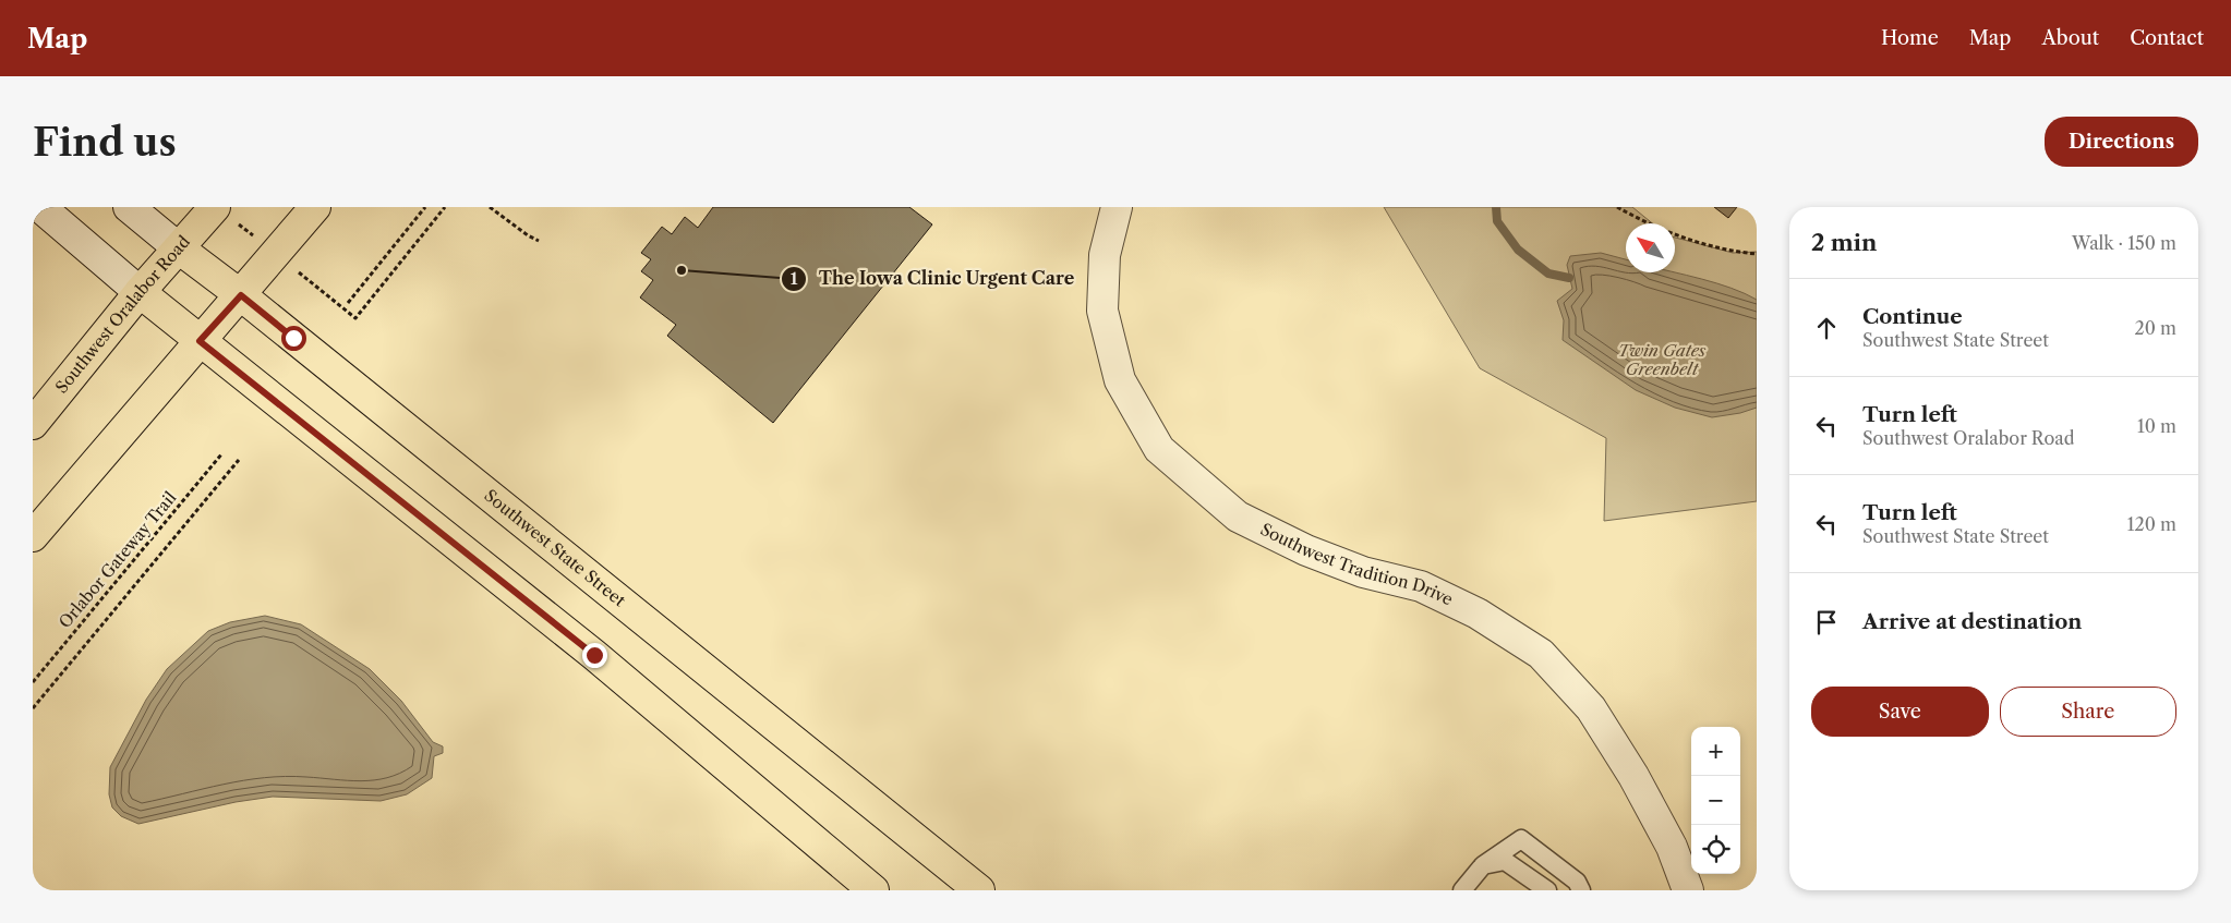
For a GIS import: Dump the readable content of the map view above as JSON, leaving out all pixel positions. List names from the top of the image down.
{
  "streets": {
    "main road": ["Southwest Oralabor Road", "Southwest State Street"],
    "street": ["Southwest Tradition Drive"],
    "path": ["Orlabor Gateway Trail"]
  },
  "crossings": [
    ["Southwest Oralabor Road", "Southwest State Street"]
  ],
  "parks": ["Twin Gates Greenbelt"],
  "places": ["The Iowa Clinic Urgent Care"],
  "north": "top left",
  "page": {
    "header": "Map",
    "nav": [
      "Home",
      "Map",
      "About",
      "Contact"
    ],
    "buttons": [
      "Directions",
      ["Save", "Share"]
    ],
    "title": "Find us",
    "heading": ["2 min", "Walk · 150 m"],
    "list": [
      ["Continue", "Southwest State Street", "20 m"],
      ["Turn left", "Southwest Oralabor Road", "10 m"],
      ["Turn left", "Southwest State Street", "120 m"],
      "Arrive at destination"
    ],
    "map_buttons": ["+", "−"]
  }
}
